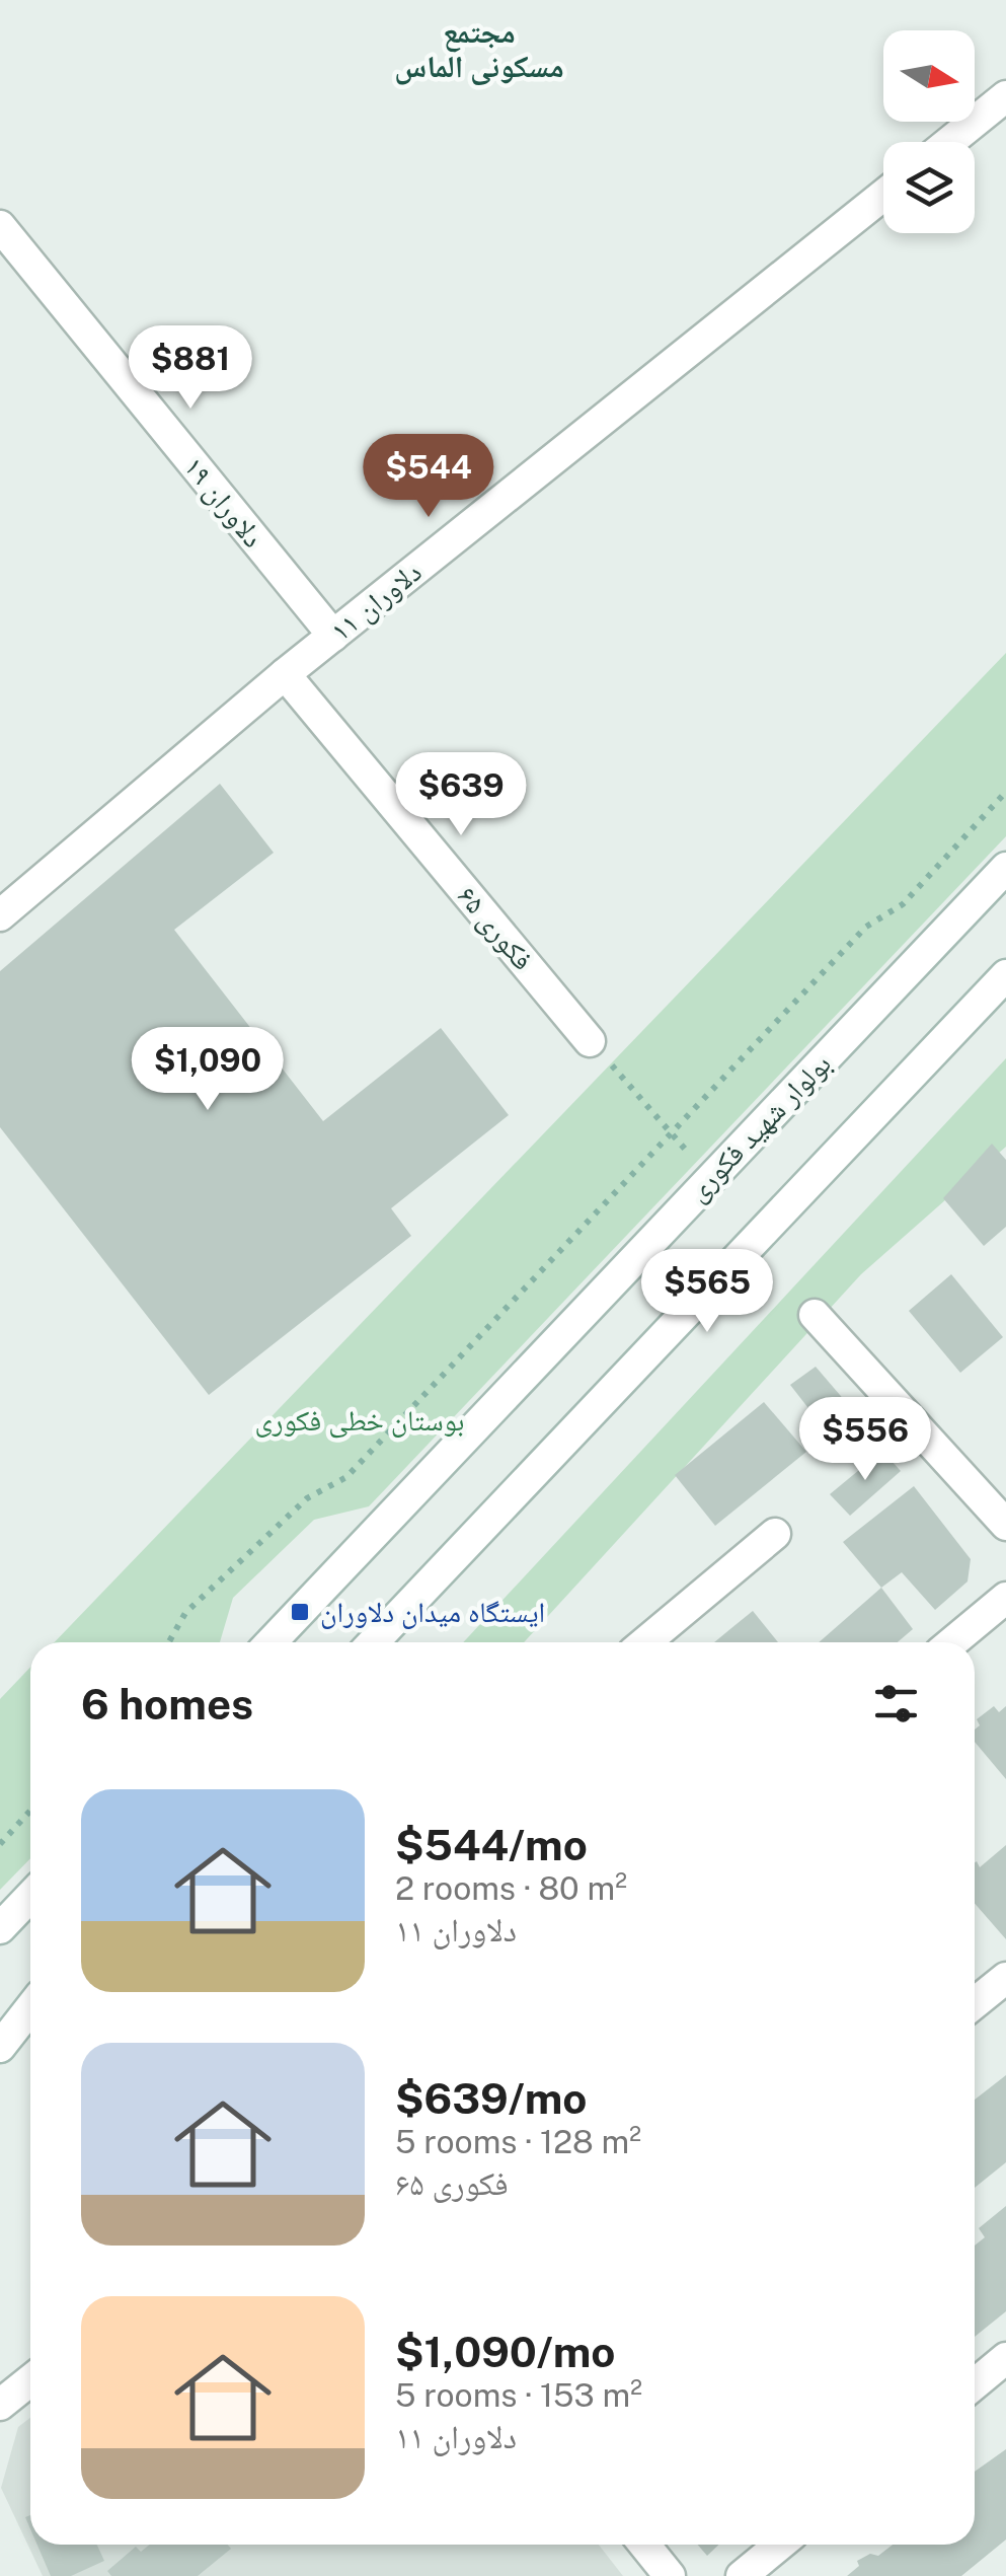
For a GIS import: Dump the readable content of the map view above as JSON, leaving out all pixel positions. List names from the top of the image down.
{
  "streets": {
    "street": [
      "دلاوران ۱۹",
      "دلاوران ۱۱",
      "فکوری ۶۵",
      "بولوار شهید فکوری"
    ]
  },
  "crossings": [
    ["دلاوران ۱۹", "دلاوران ۱۱"],
    ["دلاوران ۱۱", "فکوری ۶۵"]
  ],
  "districts": ["مجتمع مسکونی الماس"],
  "parks": ["بوستان خطی فکوری"],
  "places": {
    "transit": ["ایستگاه میدان دلاوران"]
  },
  "north": "right",
  "page": {
    "price": [
      "$881",
      "$544",
      "$639",
      "$1,090",
      "$565",
      "$556"
    ],
    "heading": "6 homes",
    "list": [
      {
        "name": "$544/mo",
        "note": "2 rooms · 80 m² · دلاوران ۱۱"
      },
      {
        "name": "$639/mo",
        "note": "5 rooms · 128 m² · فکوری ۶۵"
      },
      {
        "name": "$1,090/mo",
        "note": "5 rooms · 153 m² · دلاوران ۱۱"
      }
    ]
  }
}
